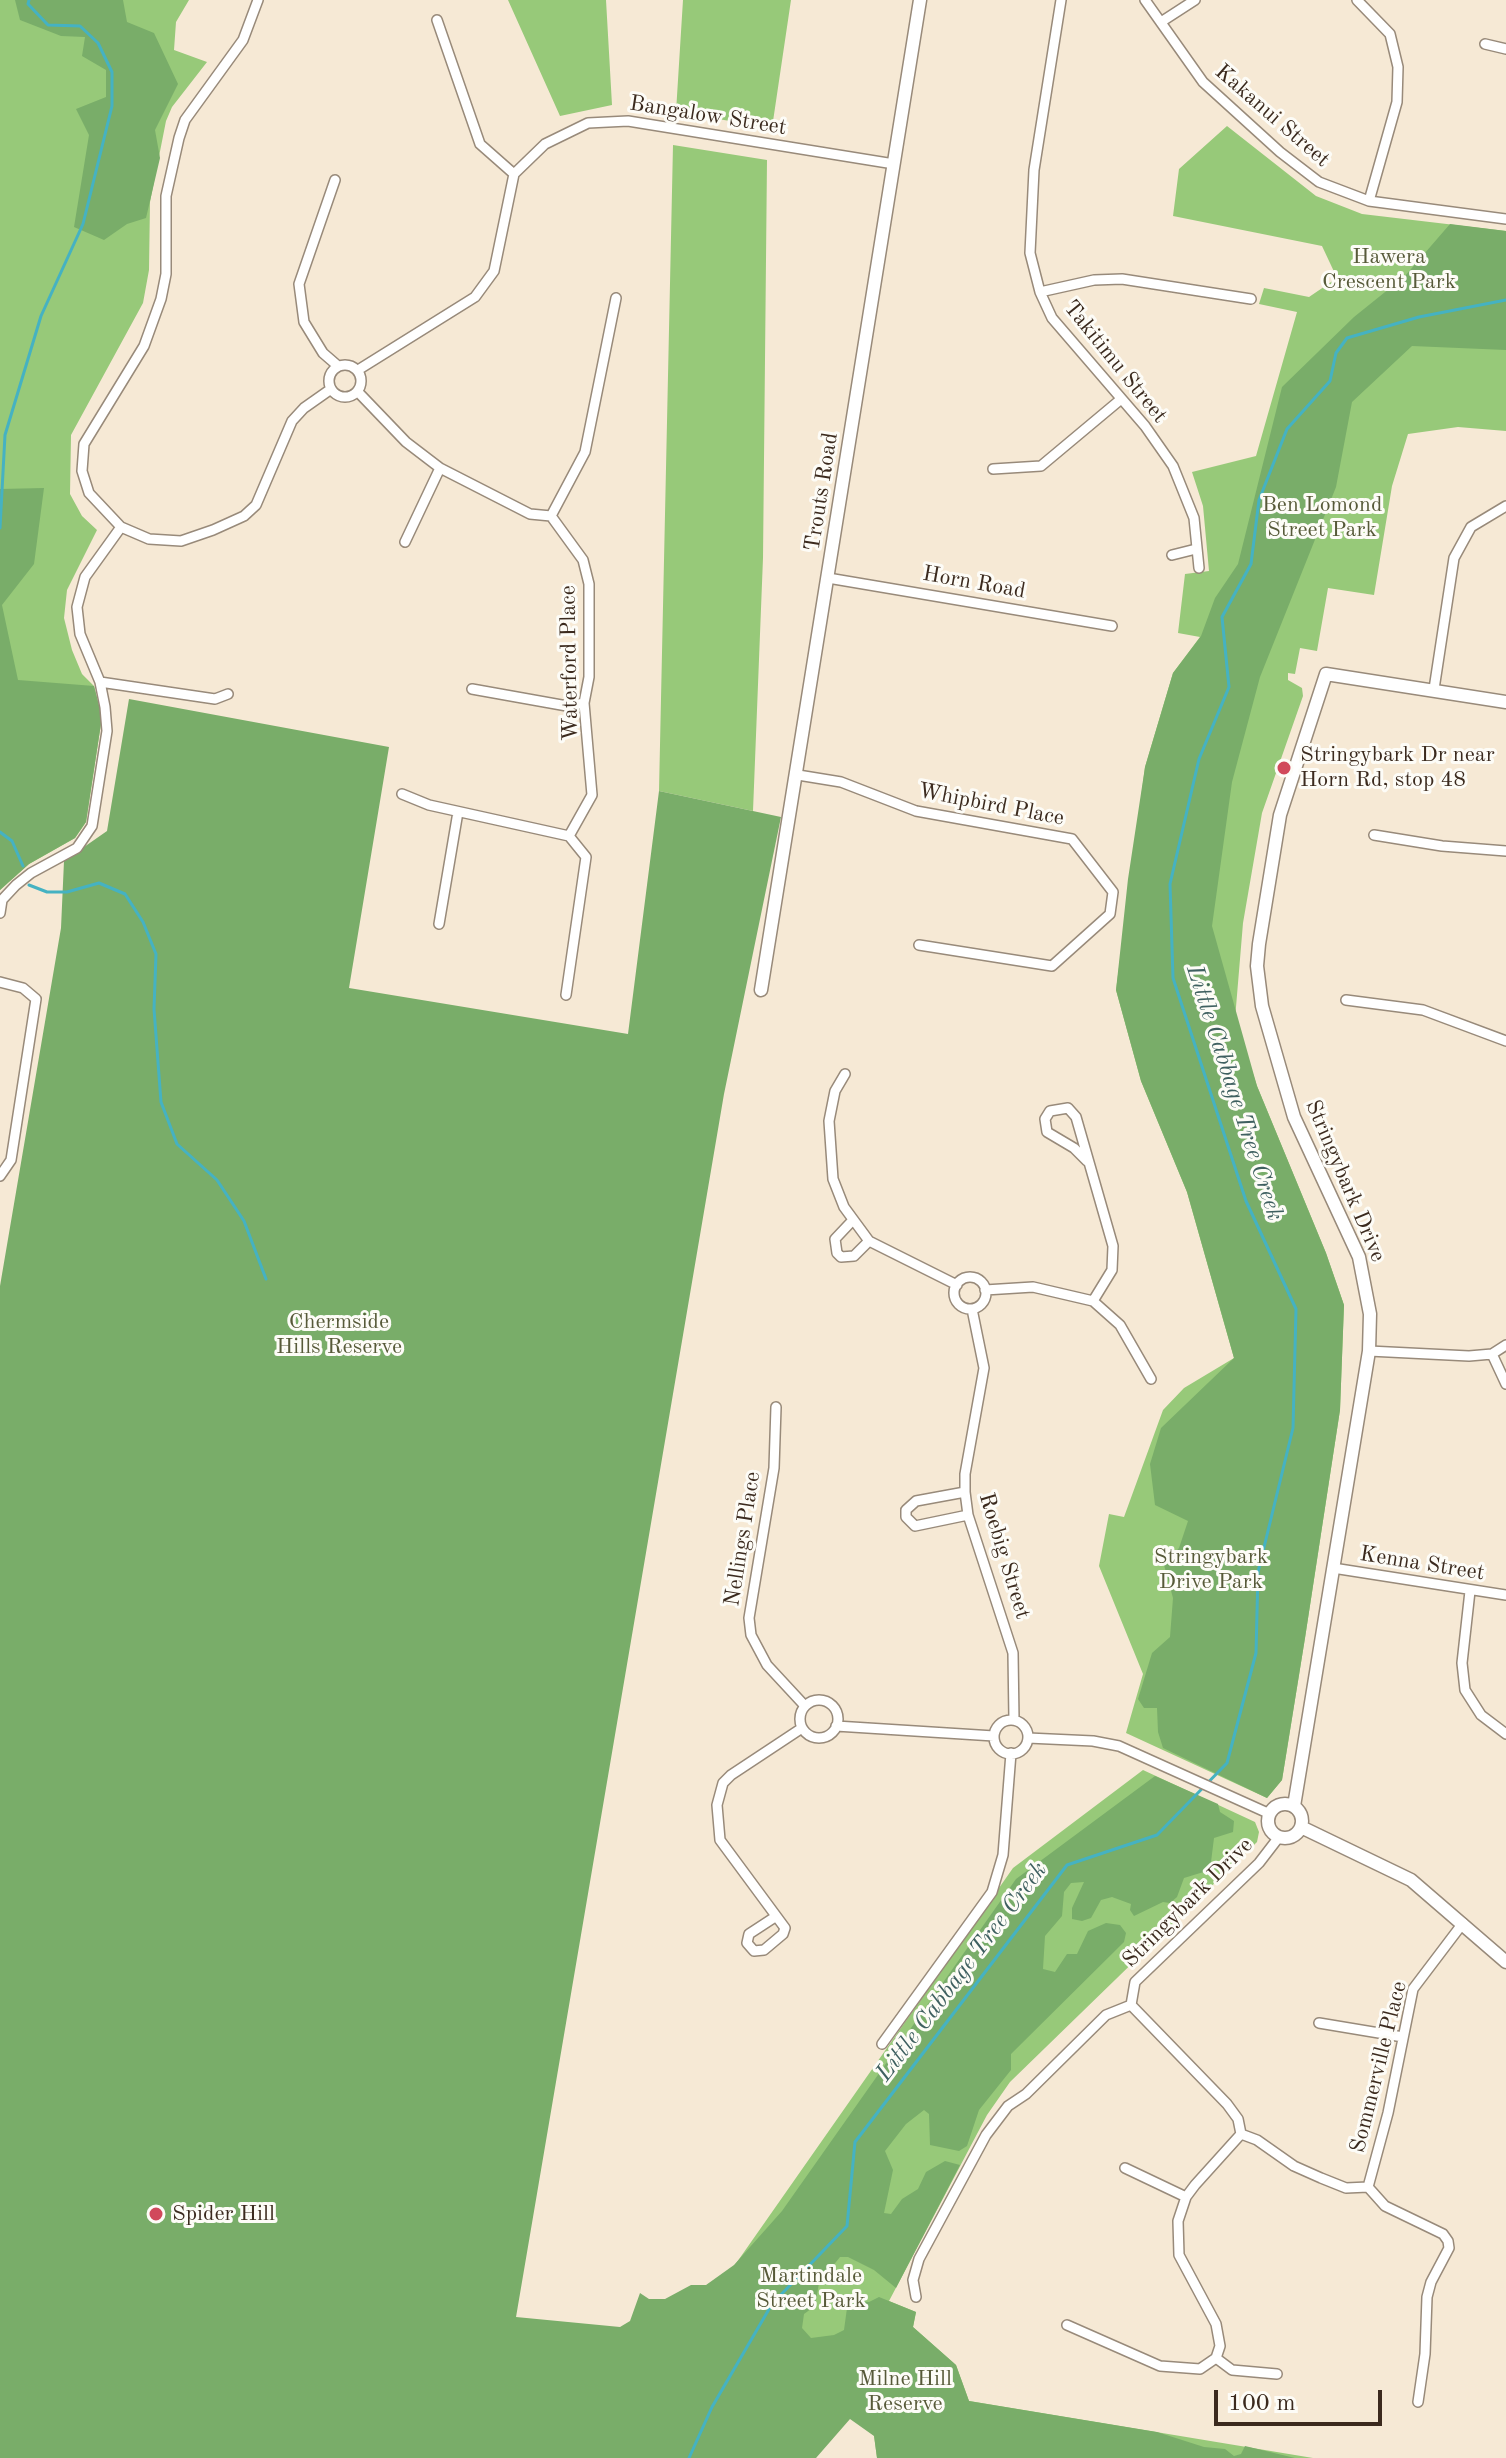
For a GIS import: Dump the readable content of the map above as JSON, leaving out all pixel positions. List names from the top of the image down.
{
  "streets": {
    "street": [
      "Bangalow Street",
      "Kakanui Street",
      "Takitimu Street",
      "Trouts Road",
      "Horn Road",
      "Waterford Place",
      "Whipbird Place",
      "Stringybark Drive",
      "Nellings Place",
      "Roebig Street",
      "Kenna Street",
      "Sommerville Place"
    ]
  },
  "crossings": [
    ["Bangalow Street", "Trouts Road"],
    ["Trouts Road", "Horn Road"],
    ["Trouts Road", "Whipbird Place"],
    ["Stringybark Drive", "Kenna Street"]
  ],
  "water": ["Little Cabbage Tree Creek"],
  "parks": [
    "Hawera Crescent Park",
    "Ben Lomond Street Park",
    "Chermside Hills Reserve",
    "Stringybark Drive Park",
    "Martindale Street Park",
    "Milne Hill Reserve"
  ],
  "places": ["Stringybark Dr near Horn Rd, stop 48", "Spider Hill"],
  "scale_bar": "100 m"
}
